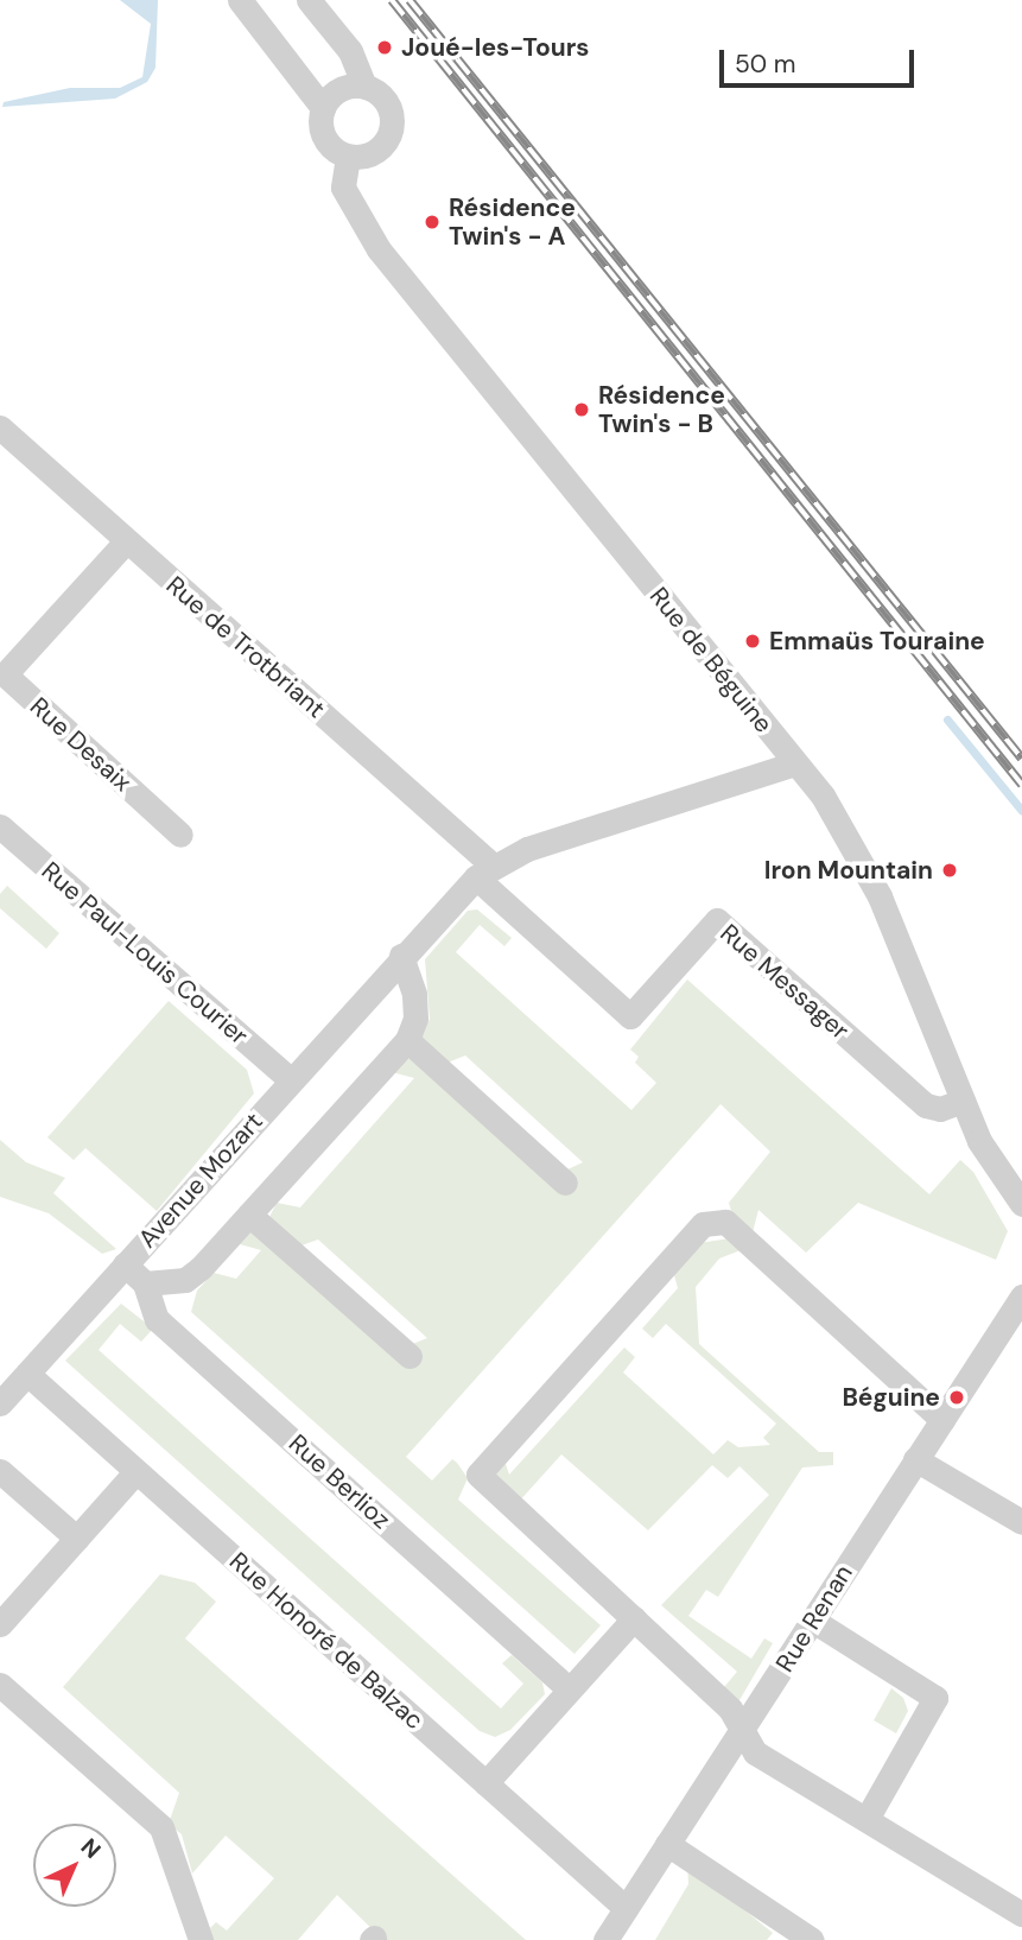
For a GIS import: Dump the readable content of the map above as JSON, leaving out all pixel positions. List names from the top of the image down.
{
  "streets": {
    "street": [
      "Rue de Trotbriant",
      "Rue de Béguine",
      "Rue Desaix",
      "Rue Paul-Louis Courier",
      "Rue Messager",
      "Avenue Mozart",
      "Rue Berlioz",
      "Rue Renan",
      "Rue Honoré de Balzac"
    ]
  },
  "crossings": [
    ["Rue de Trotbriant", "Rue Desaix"],
    ["Rue de Trotbriant", "Rue Messager"],
    ["Rue de Trotbriant", "Avenue Mozart"],
    ["Rue de Béguine", "Rue Messager"],
    ["Rue de Béguine", "Avenue Mozart"],
    ["Rue Paul-Louis Courier", "Avenue Mozart"],
    ["Rue Messager", "Avenue Mozart"],
    ["Avenue Mozart", "Rue Berlioz"],
    ["Avenue Mozart", "Rue Honoré de Balzac"],
    ["Rue Renan", "Rue Honoré de Balzac"]
  ],
  "places": [
    "Joué-les-Tours",
    "Résidence Twin's - A",
    "Résidence Twin's - B",
    "Emmaüs Touraine",
    "Iron Mountain",
    "Béguine"
  ],
  "scale_bar": "50 m",
  "north": "top right"
}
